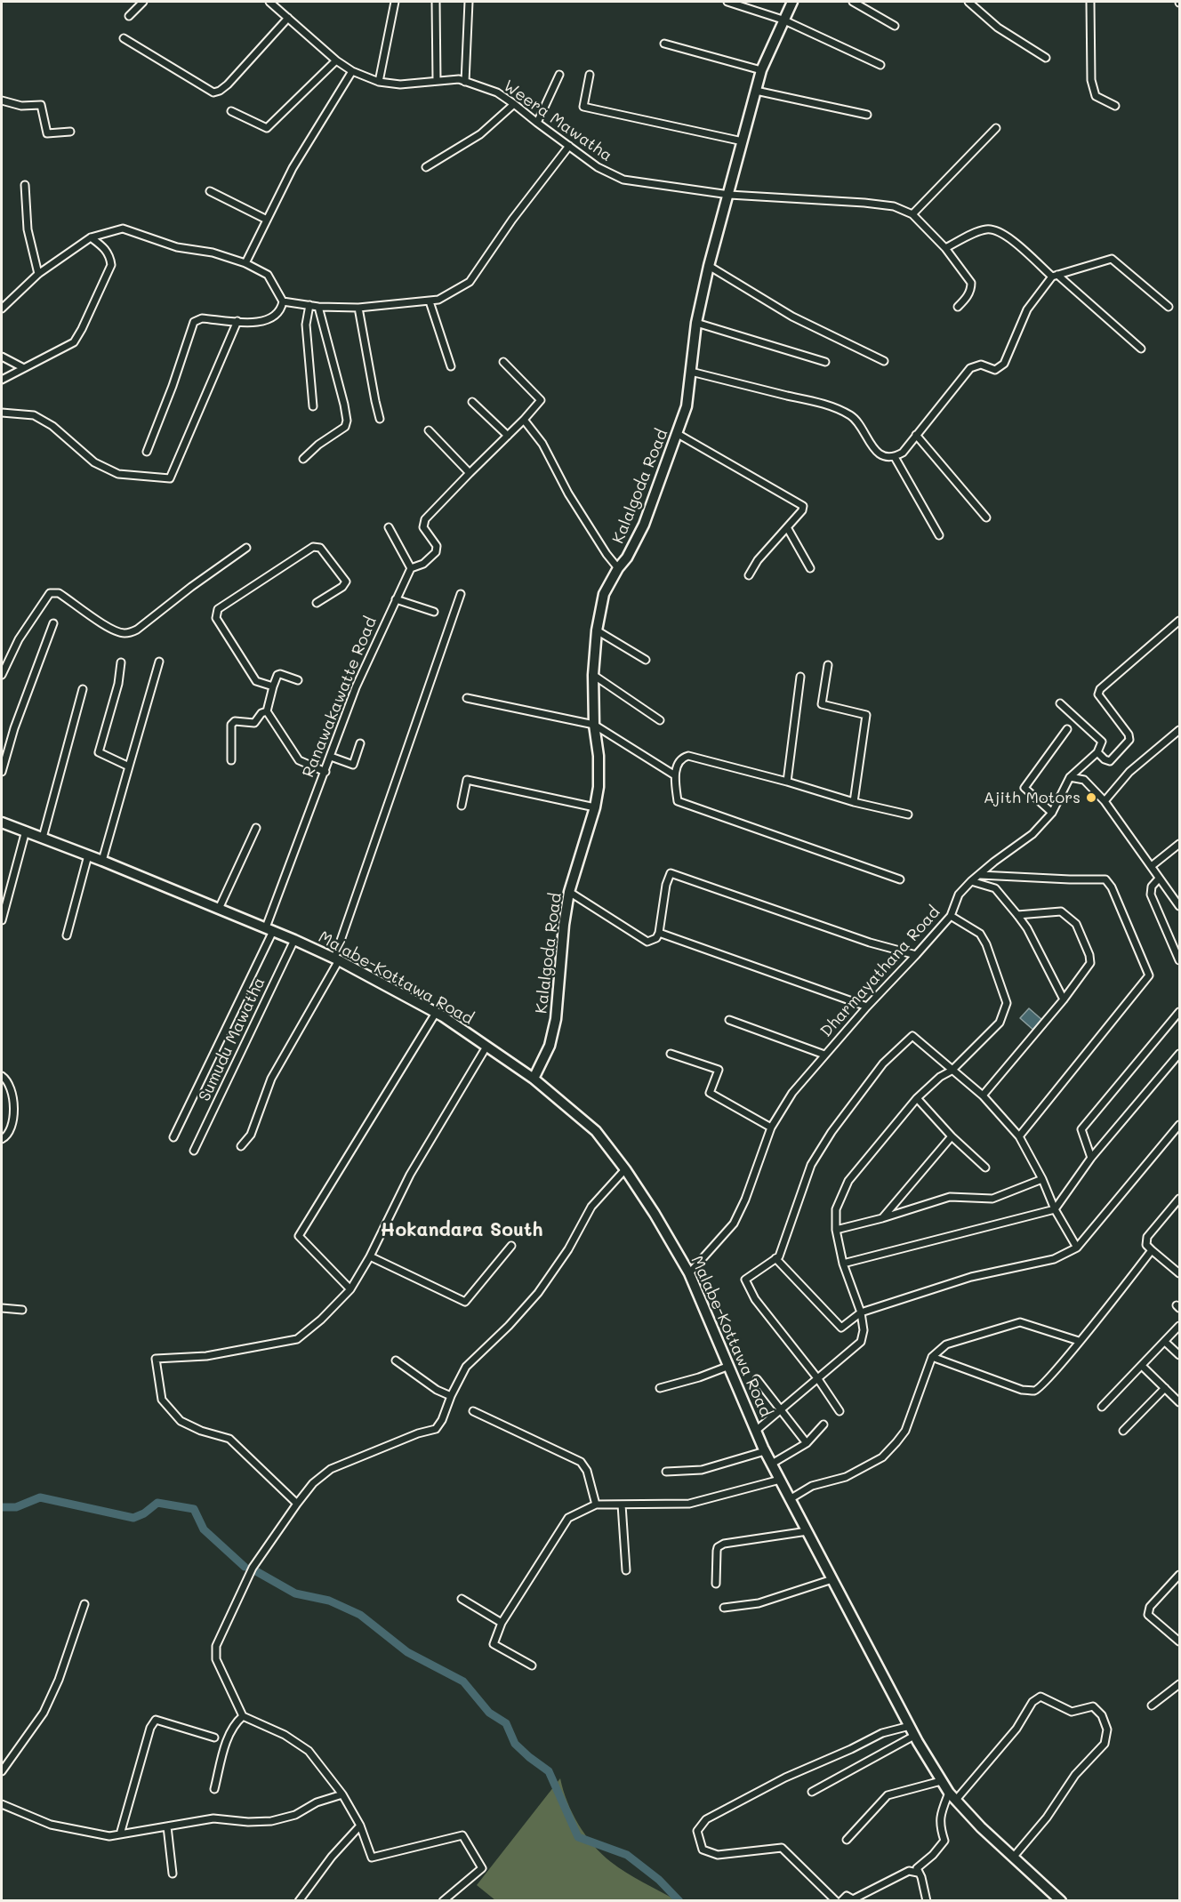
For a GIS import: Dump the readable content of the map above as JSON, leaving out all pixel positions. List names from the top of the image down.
{
  "streets": {
    "main road": ["Kalalgoda Road", "Malabe-Kottawa Road"],
    "street": [
      "Weera Mawatha",
      "Ranawakawatte Road",
      "Dharmayathana Road",
      "Sumudu Mawatha"
    ]
  },
  "crossings": [
    ["Weera Mawatha", "Kalalgoda Road"],
    ["Kalalgoda Road", "Malabe-Kottawa Road"],
    ["Ranawakawatte Road", "Malabe-Kottawa Road"],
    ["Dharmayathana Road", "Malabe-Kottawa Road"],
    ["Malabe-Kottawa Road", "Sumudu Mawatha"]
  ],
  "districts": ["Hokandara South"],
  "places": ["Ajith Motors"]
}
